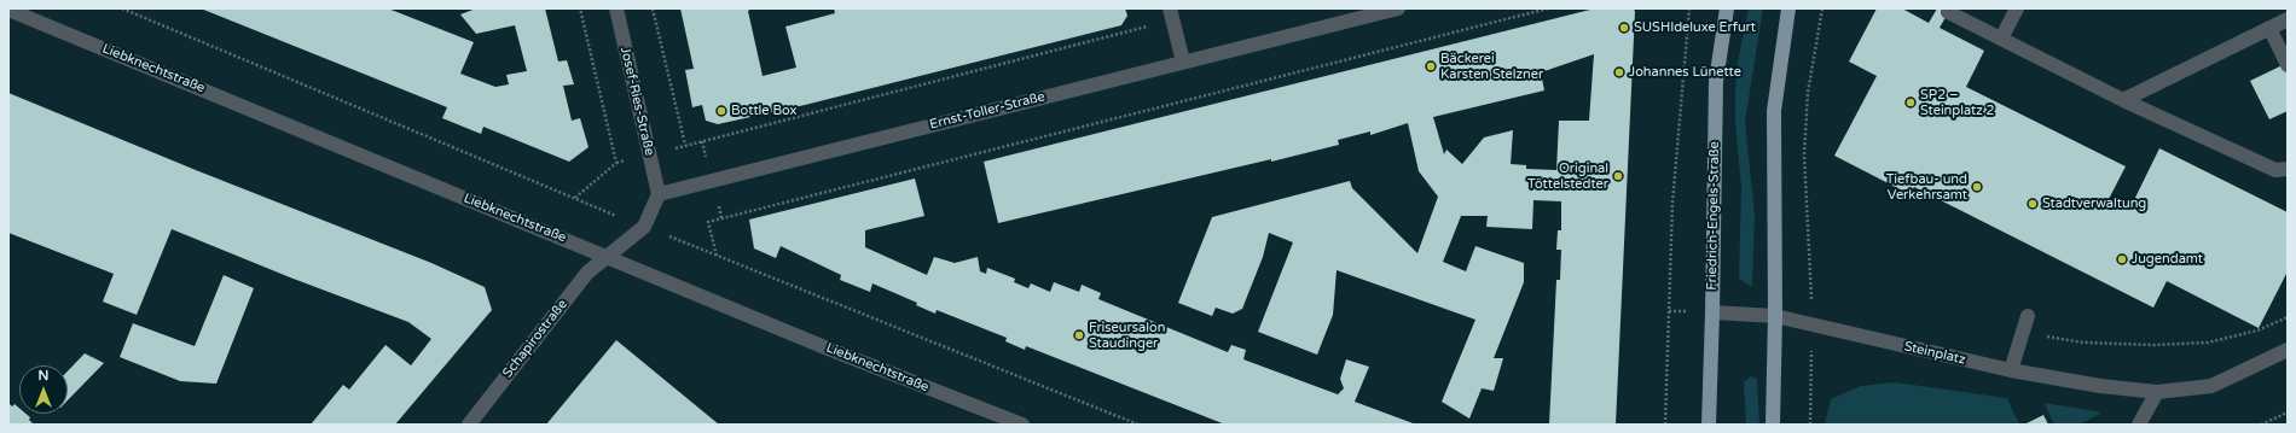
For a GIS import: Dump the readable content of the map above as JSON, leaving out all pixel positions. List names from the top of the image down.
{
  "streets": {
    "main road": ["Friedrich-Engels-Straße"],
    "street": [
      "Liebknechtstraße",
      "Josef-Ries-Straße",
      "Ernst-Toller-Straße",
      "Schapirostraße",
      "Steinplatz"
    ]
  },
  "crossings": [
    ["Liebknechtstraße", "Schapirostraße"],
    ["Josef-Ries-Straße", "Ernst-Toller-Straße"],
    ["Friedrich-Engels-Straße", "Steinplatz"]
  ],
  "places": [
    "SUSHIdeluxe Erfurt",
    "Bäckerei Karsten Stelzner",
    "Johannes Lünette",
    "SP2 – Steinplatz 2",
    "Bottle Box",
    "Original Töttelstedter",
    "Tiefbau- und Verkehrsamt",
    "Stadtverwaltung",
    "Jugendamt",
    "Friseursalon Staudinger"
  ],
  "north": "top"
}
